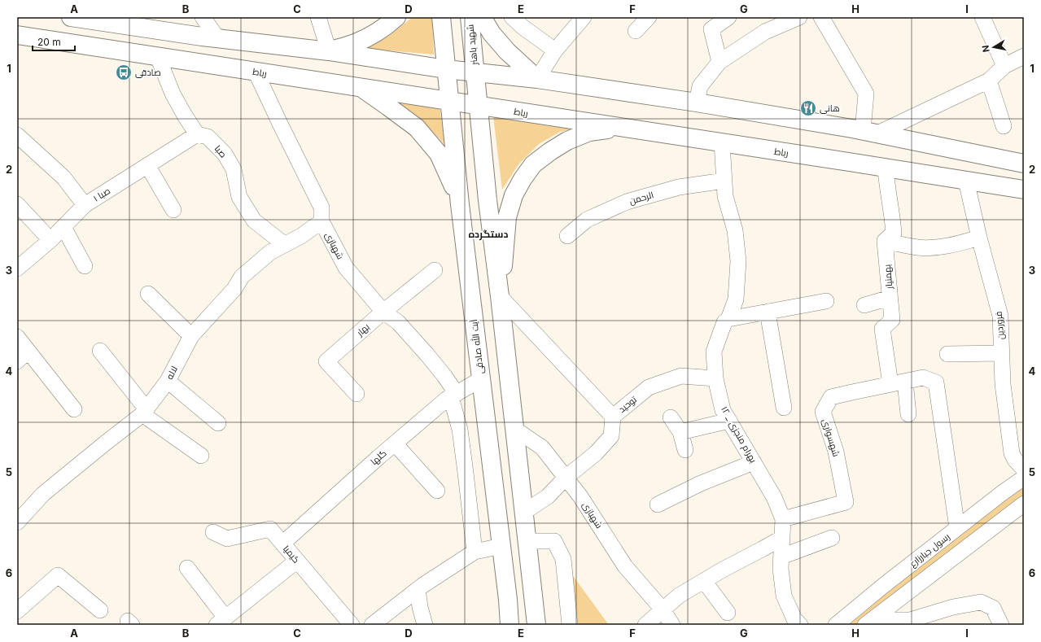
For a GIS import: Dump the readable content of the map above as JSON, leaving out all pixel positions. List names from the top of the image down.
{
  "streets": {
    "main road": ["شهید باهنر", "رباط", "آیت الله صادقی"],
    "street": [
      "صبا",
      "صبا ۱",
      "الرحمن",
      "شهبازی",
      "بهمنیار",
      "فروردین",
      "بهار",
      "لاله",
      "توحید",
      "۱۲ _ بهرام منجزی",
      "شهسواری",
      "گلها",
      "رسول جبارزارع",
      "کیمیا"
    ]
  },
  "crossings": [
    ["رباط", "شهبازی"],
    ["رباط", "فروردین"],
    ["رباط", "آیت الله صادقی"],
    ["رباط", "۱۲ _ بهرام منجزی"],
    ["صبا", "صبا ۱"],
    ["صبا", "لاله"],
    ["الرحمن", "۱۲ _ بهرام منجزی"],
    ["شهبازی", "بهار"],
    ["شهبازی", "لاله"],
    ["شهبازی", "توحید"],
    ["شهبازی", "گلها"],
    ["بهمنیار", "شهسواری"],
    ["آیت الله صادقی", "گلها"],
    ["توحید", "۱۲ _ بهرام منجزی"],
    ["۱۲ _ بهرام منجزی", "شهسواری"],
    ["شهسواری", "رسول جبارزارع"],
    ["گلها", "کیمیا"]
  ],
  "districts": ["دستگرده"],
  "places": {
    "bus stop": ["صادقی"],
    "restaurant": ["هانی"]
  },
  "scale_bar": "20 m",
  "north": "left",
  "grid": {
    "columns": [
      "A",
      "B",
      "C",
      "D",
      "E",
      "F",
      "G",
      "H",
      "I"
    ],
    "rows": [
      "1",
      "2",
      "3",
      "4",
      "5",
      "6"
    ]
  }
}
